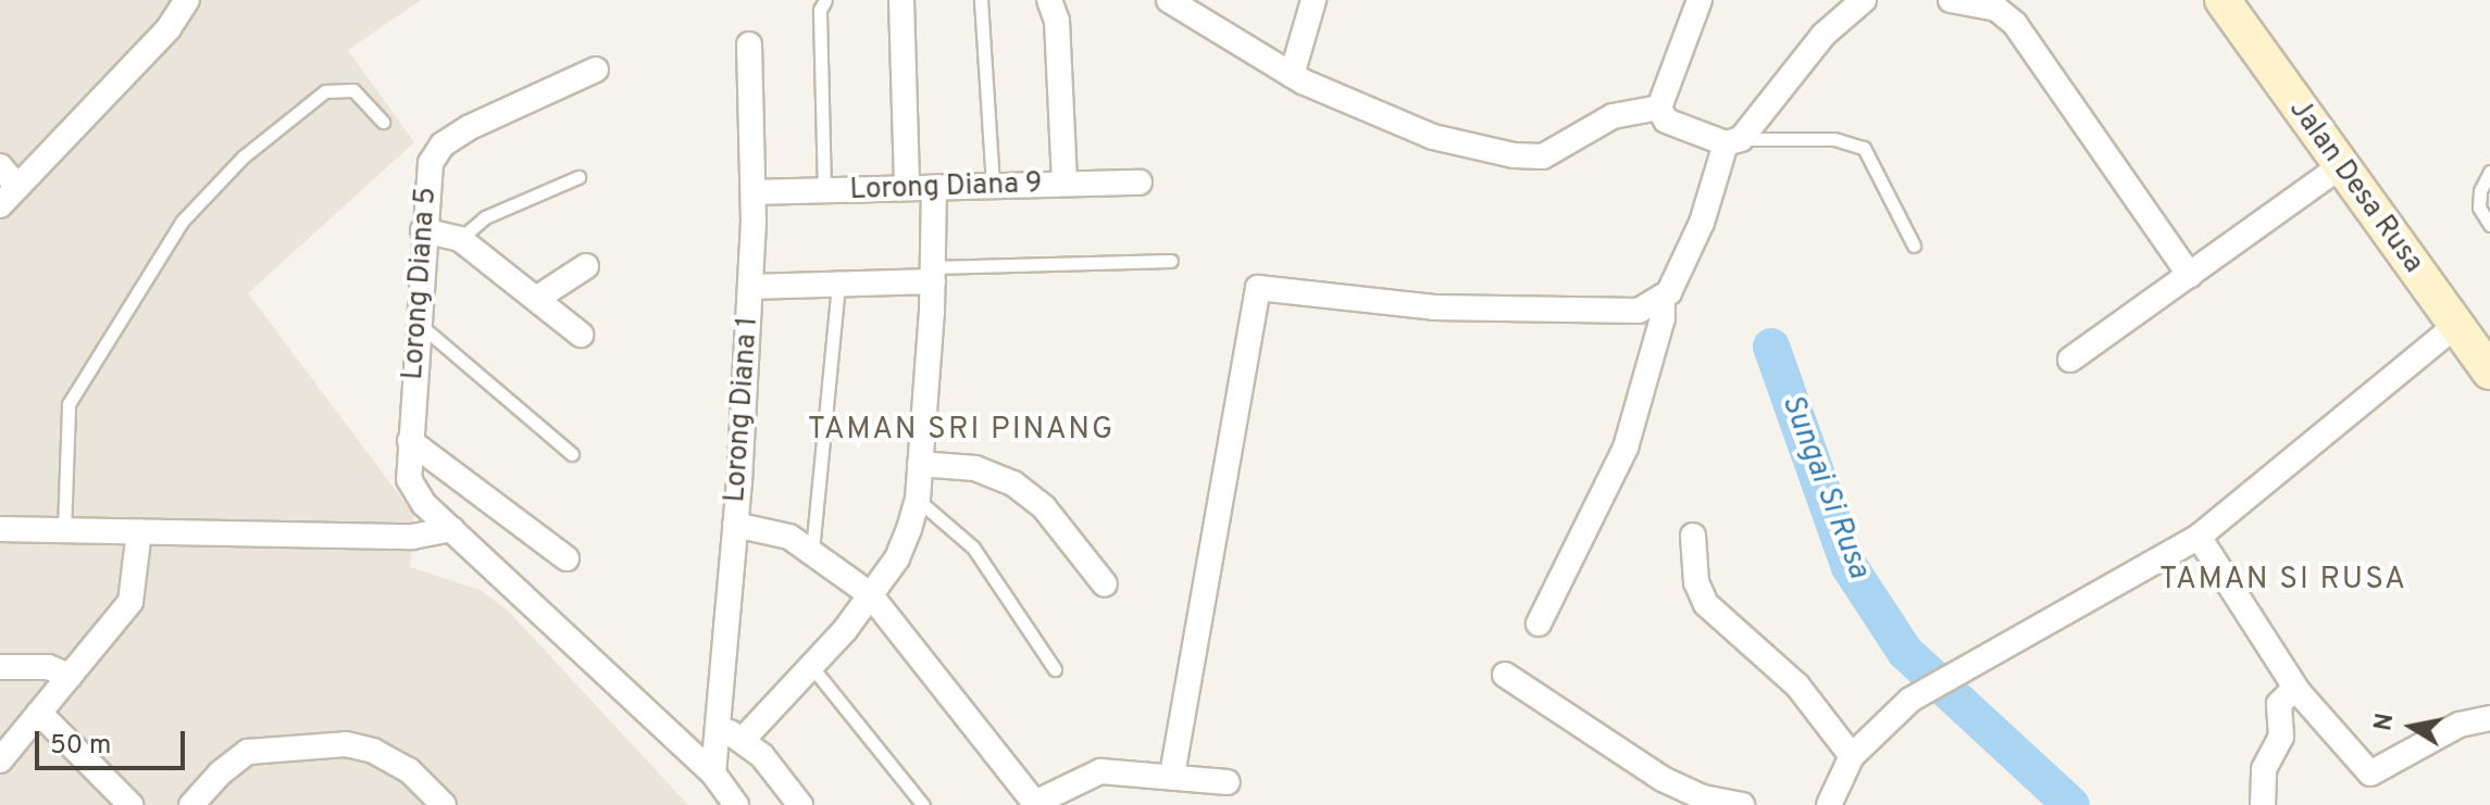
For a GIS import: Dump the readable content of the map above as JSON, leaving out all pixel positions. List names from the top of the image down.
{
  "streets": {
    "street": [
      "Jalan Desa Rusa",
      "Lorong Diana 9",
      "Lorong Diana 5",
      "Lorong Diana 1"
    ]
  },
  "crossings": [
    ["Lorong Diana 9", "Lorong Diana 1"],
    ["Lorong Diana 5", "Lorong Diana 1"]
  ],
  "districts": ["TAMAN SRI PINANG", "TAMAN SI RUSA"],
  "water": ["Sungai Si Rusa"],
  "scale_bar": "50 m",
  "north": "left"
}
